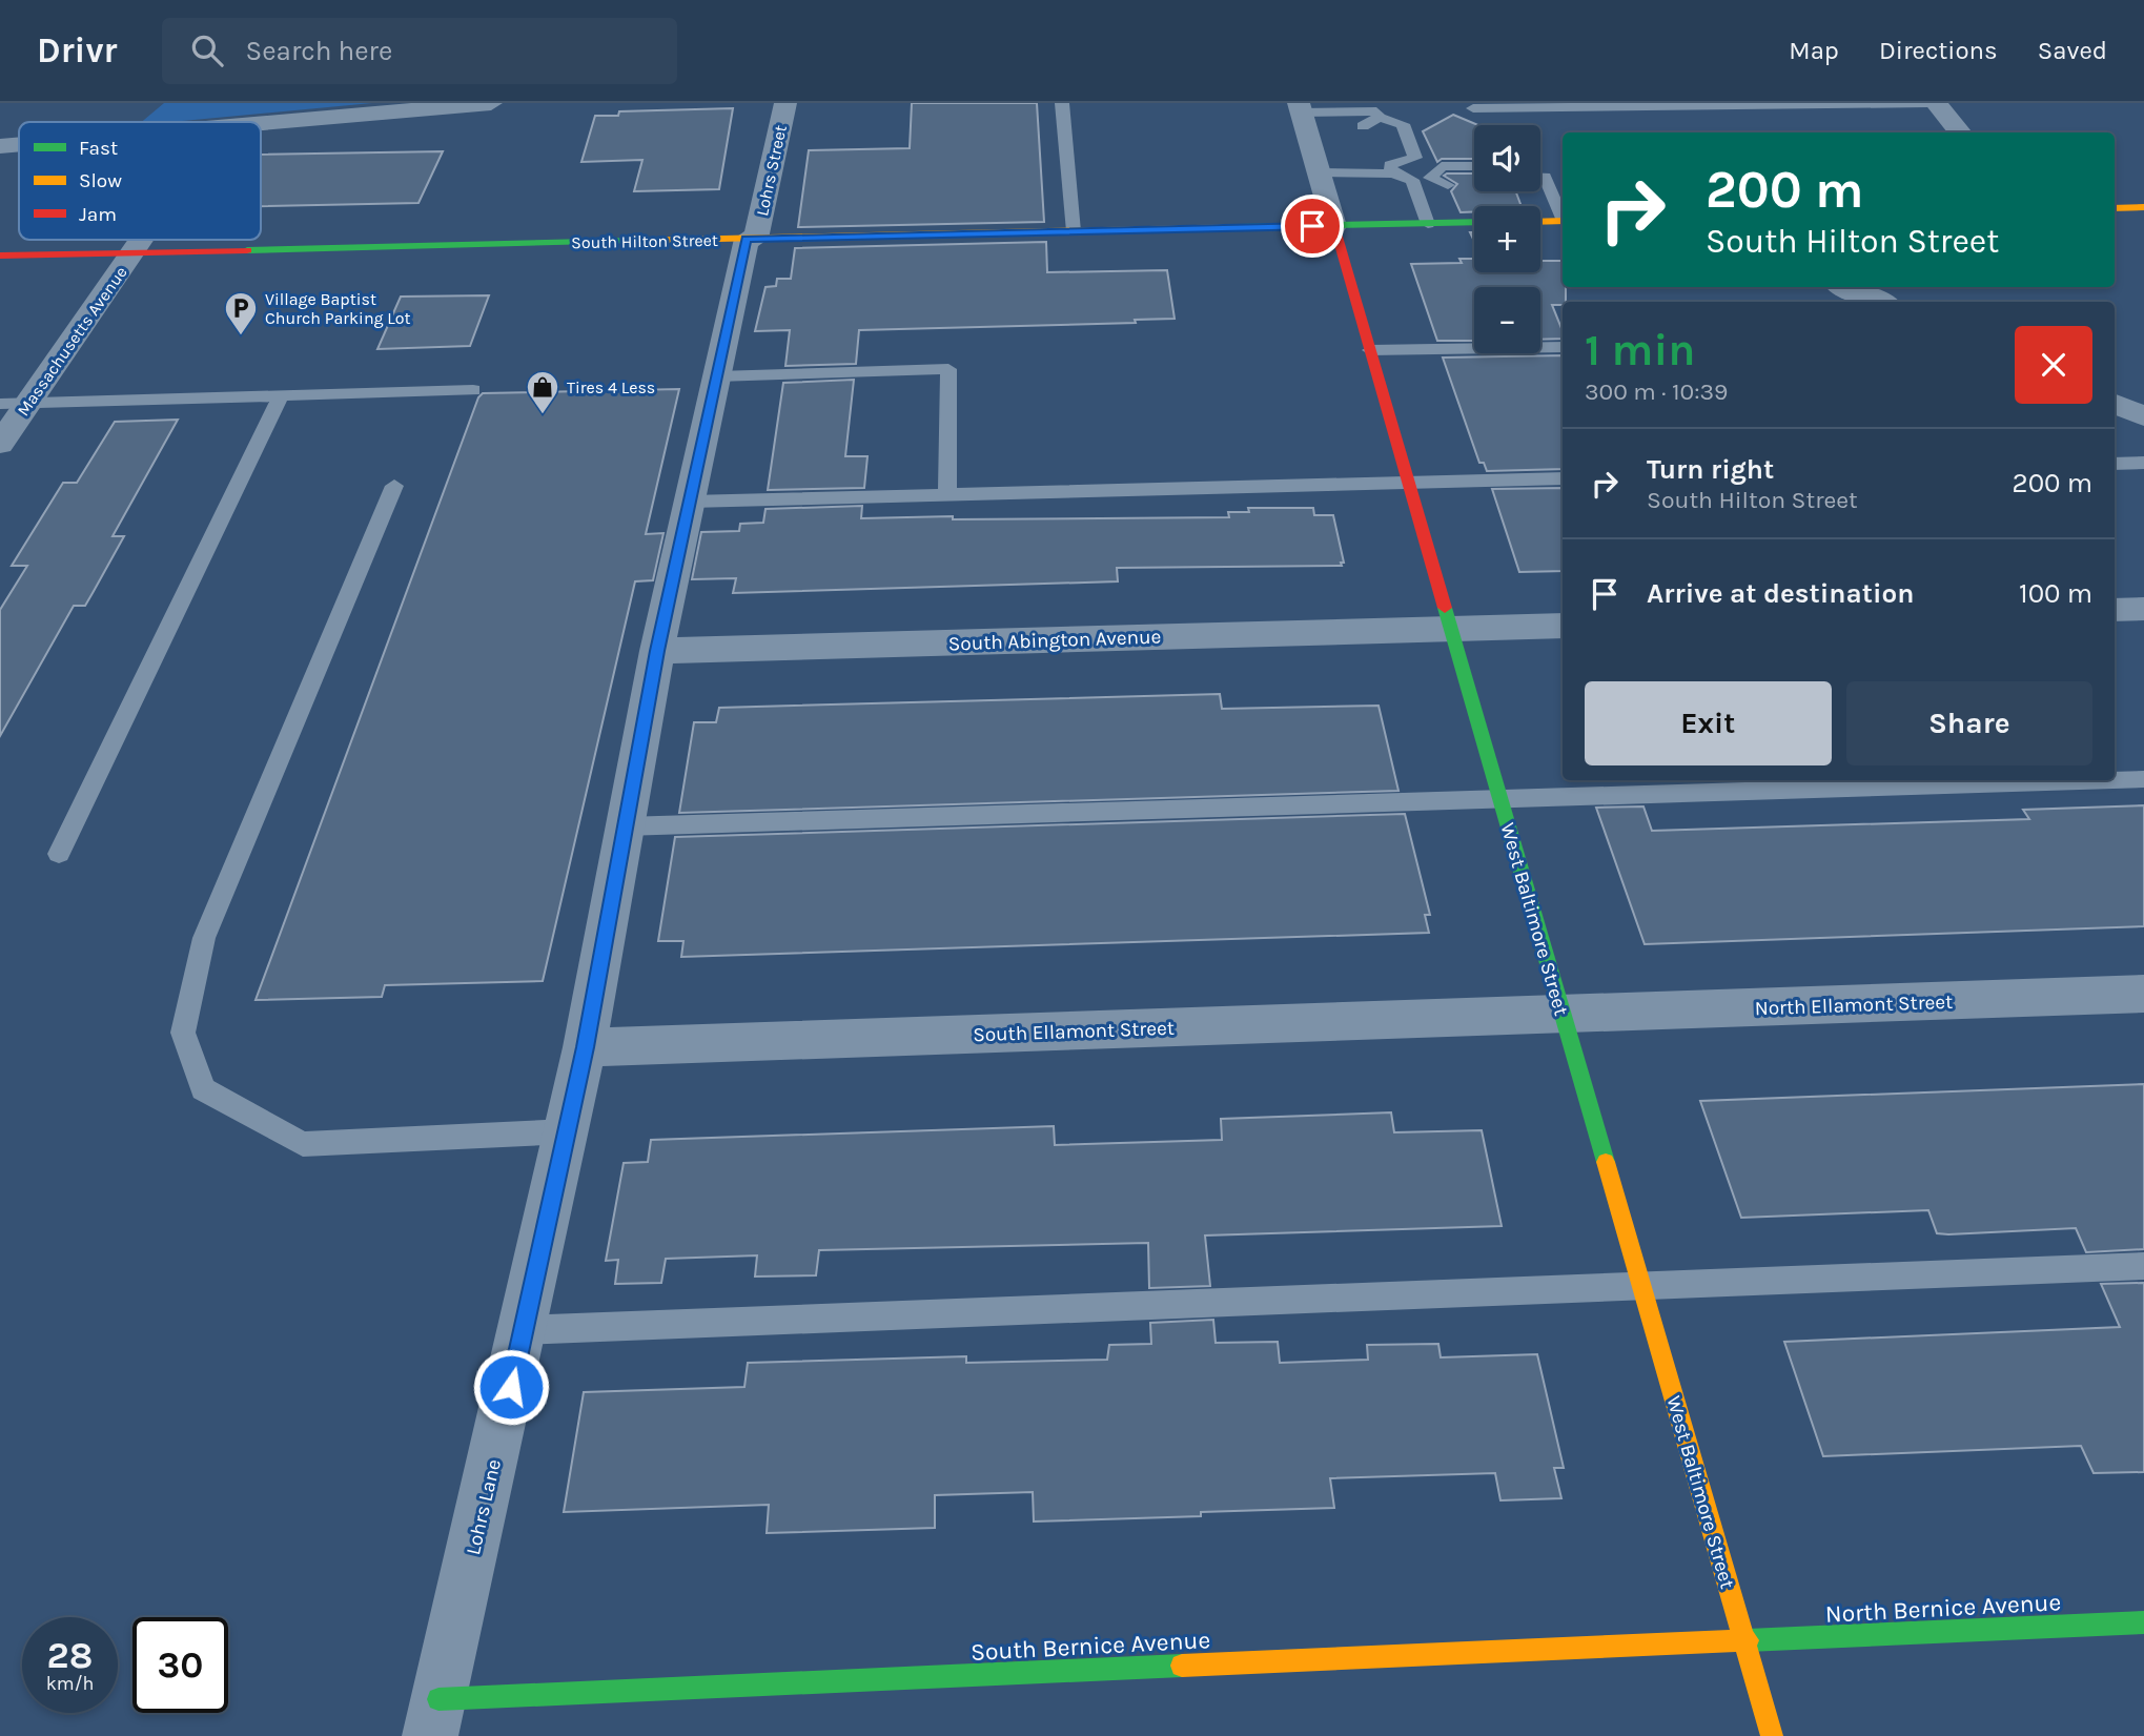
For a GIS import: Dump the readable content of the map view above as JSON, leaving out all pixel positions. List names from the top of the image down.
{
  "streets": {
    "main road": [
      "South Hilton Street",
      "West Baltimore Street",
      "North Bernice Avenue",
      "South Bernice Avenue"
    ],
    "street": [
      "Lohrs Street",
      "Massachusetts Avenue",
      "South Abington Avenue",
      "North Ellamont Street",
      "South Ellamont Street",
      "Lohrs Lane"
    ]
  },
  "crossings": [
    ["Lohrs Street", "South Hilton Street"],
    ["Lohrs Street", "Lohrs Lane"],
    ["South Hilton Street", "Massachusetts Avenue"],
    ["South Hilton Street", "West Baltimore Street"],
    ["South Hilton Street", "Lohrs Lane"],
    ["South Abington Avenue", "West Baltimore Street"],
    ["South Abington Avenue", "Lohrs Lane"],
    ["West Baltimore Street", "North Ellamont Street"],
    ["West Baltimore Street", "South Ellamont Street"],
    ["West Baltimore Street", "North Bernice Avenue"],
    ["West Baltimore Street", "South Bernice Avenue"],
    ["North Ellamont Street", "South Ellamont Street"],
    ["South Ellamont Street", "Lohrs Lane"],
    ["Lohrs Lane", "South Bernice Avenue"],
    ["North Bernice Avenue", "South Bernice Avenue"]
  ],
  "places": {
    "parking": ["Village Baptist Church Parking Lot"],
    "shop": ["Tires 4 Less"]
  },
  "legend": ["Fast", "Slow", "Jam"],
  "page": {
    "header": "Drivr",
    "search": "Search here",
    "nav": ["Map", "Directions", "Saved"],
    "map_buttons": ["+", "−"],
    "turn": ["200 m", "South Hilton Street"],
    "heading": ["1 min", "300 m · 10:39"],
    "list": [
      {
        "name": "Turn right",
        "note": "South Hilton Street",
        "value": "200 m"
      },
      {
        "name": "Arrive at destination",
        "value": "100 m"
      }
    ],
    "buttons": ["Exit", "Share"],
    "speed": "28 km/h",
    "limit": "30"
  }
}
